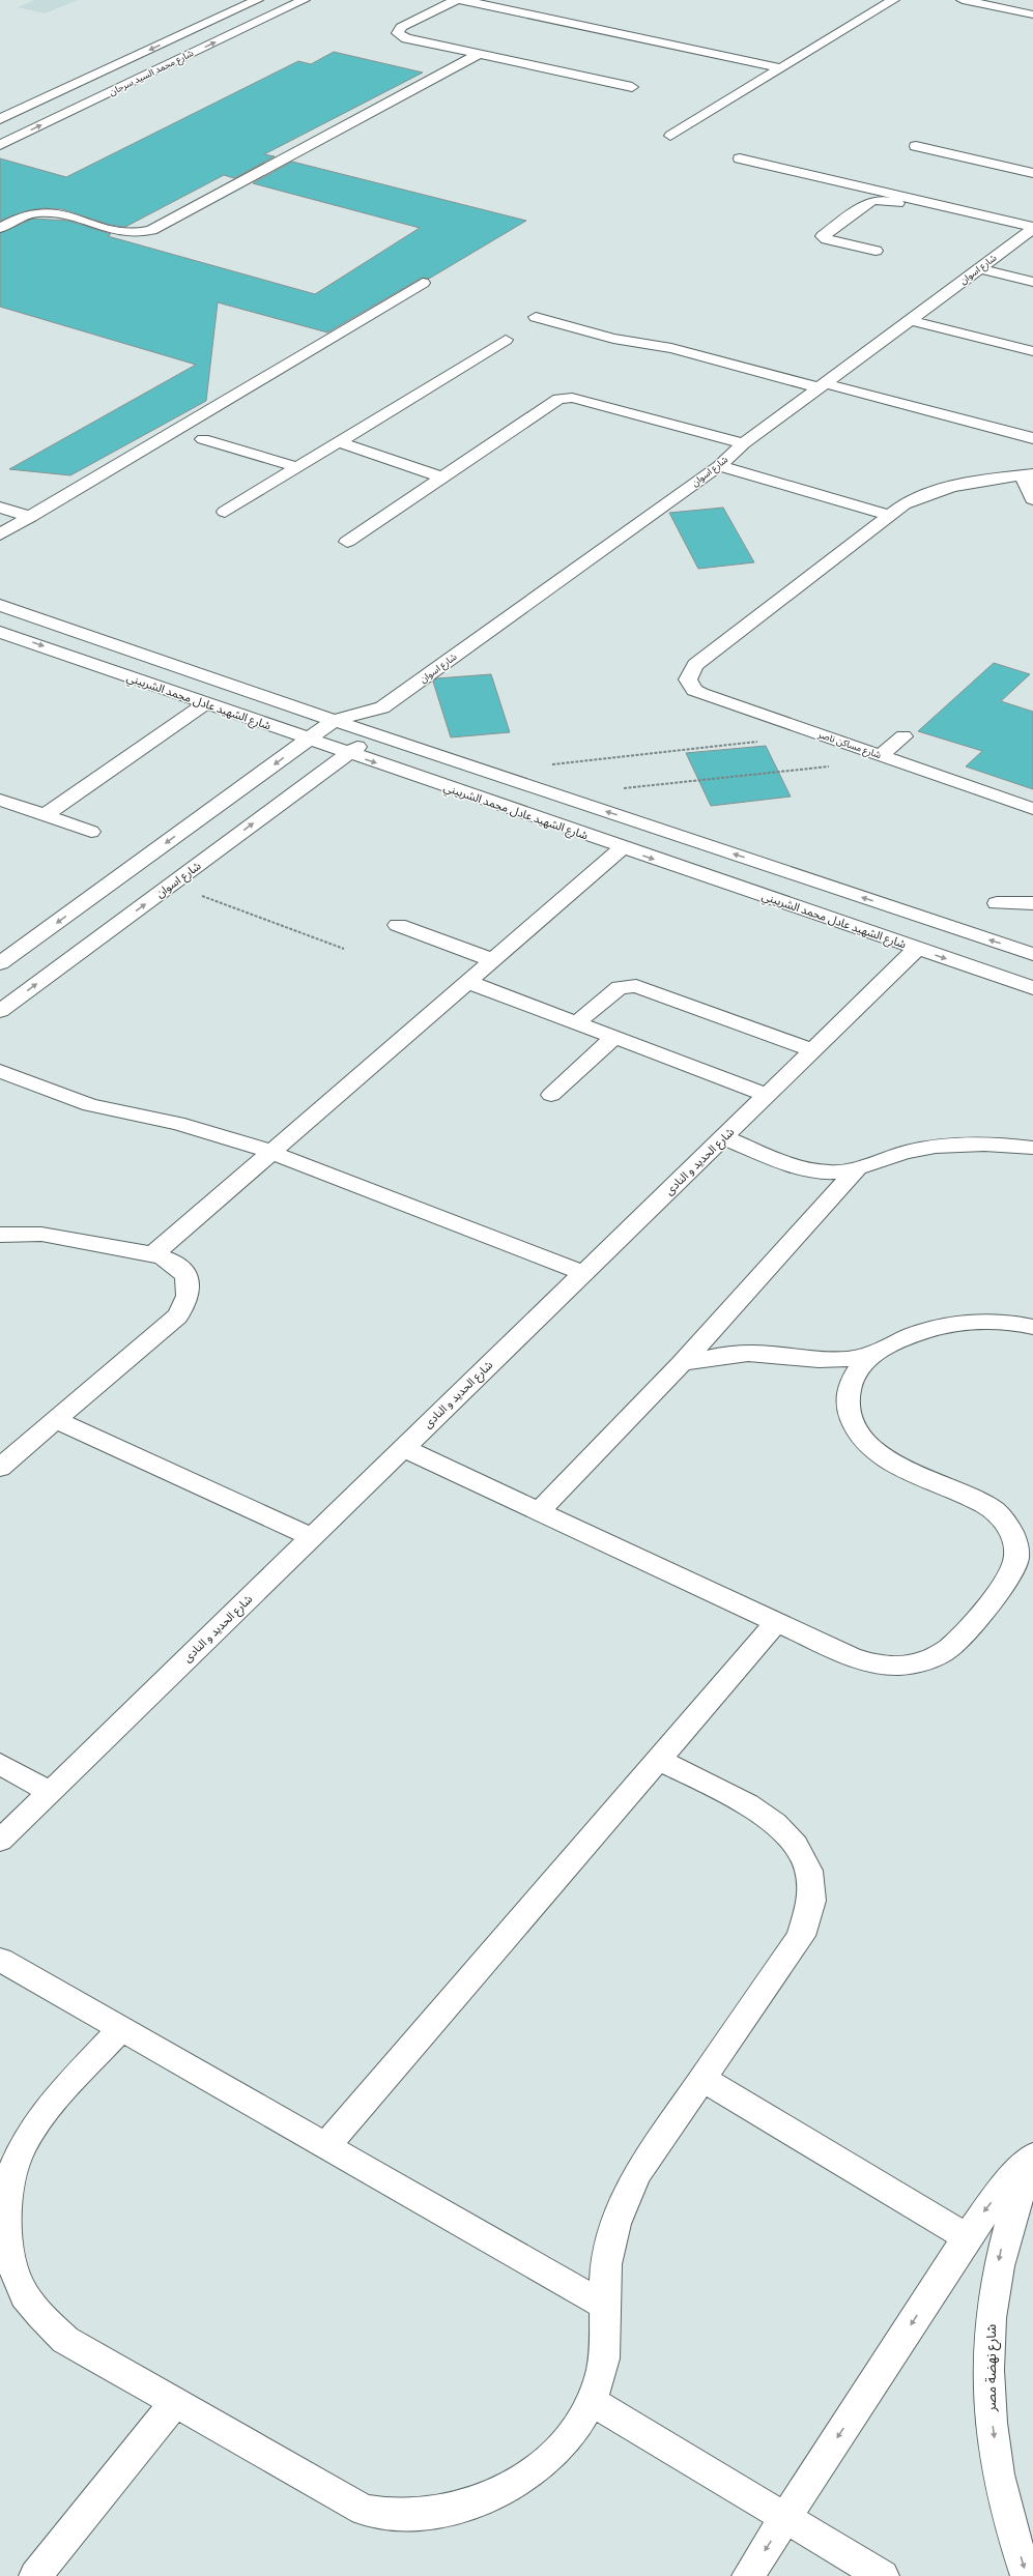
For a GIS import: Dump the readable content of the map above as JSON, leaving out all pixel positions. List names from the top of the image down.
{
  "streets": {
    "street": [
      "شارع محمد السيد سرحان",
      "شارع اسوان",
      "شارع الشهيد عادل محمد الشربيني",
      "شارع مساكن ناصر",
      "شارع الحديد و النادى",
      "شارع نهضة مصر"
    ]
  },
  "crossings": [
    ["شارع اسوان", "شارع الشهيد عادل محمد الشربيني"],
    ["شارع الشهيد عادل محمد الشربيني", "شارع الحديد و النادى"]
  ],
  "one_way": ["شارع نهضة مصر"]
}
